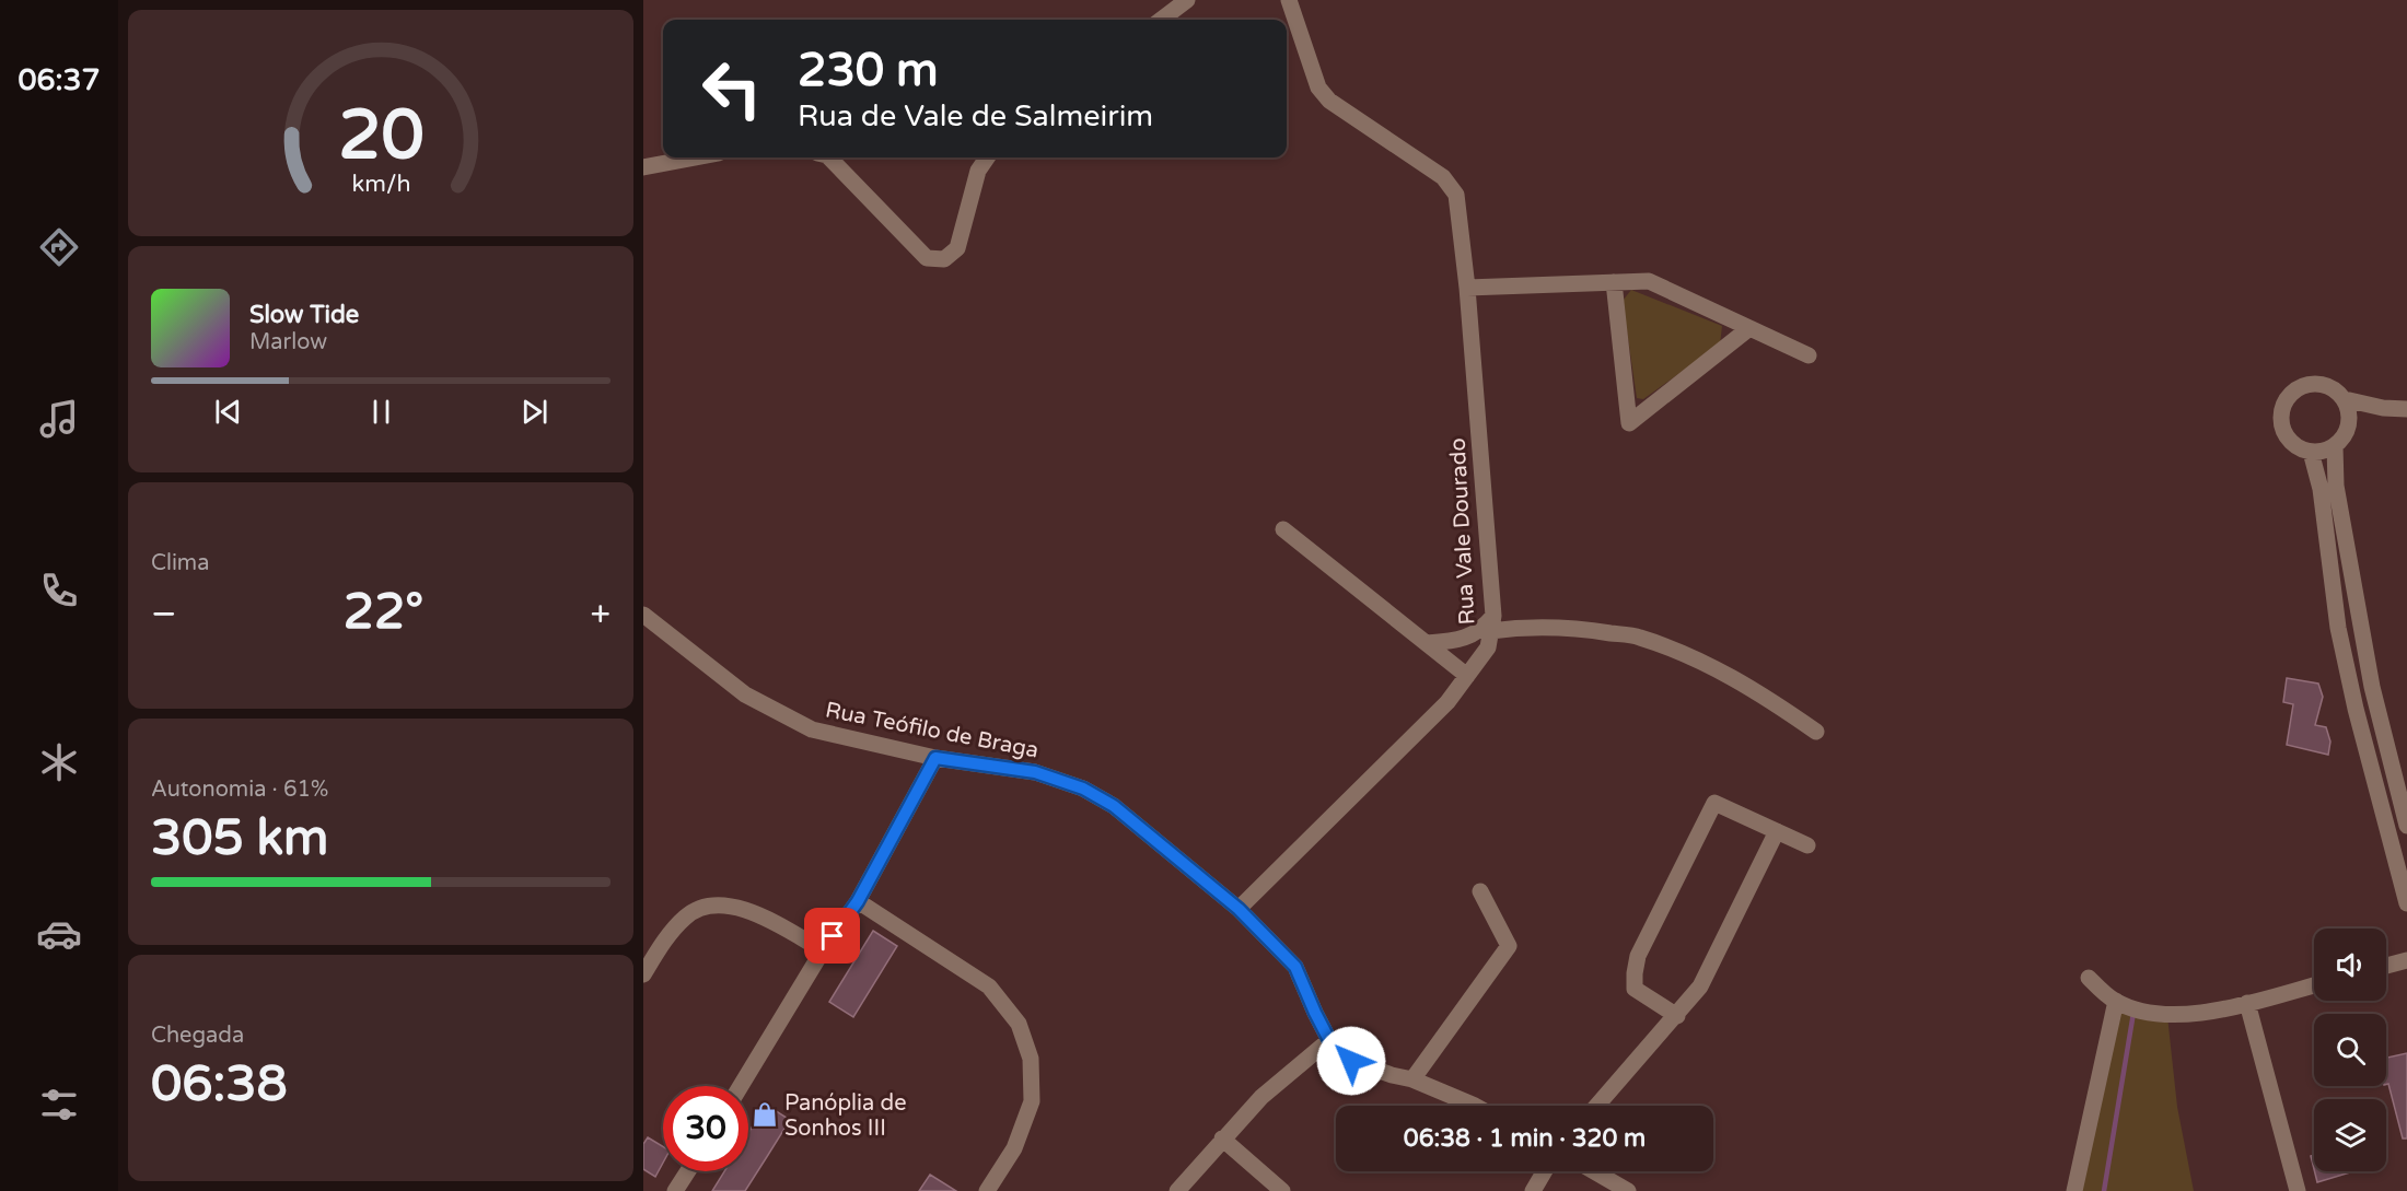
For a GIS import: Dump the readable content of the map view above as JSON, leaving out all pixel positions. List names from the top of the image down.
{
  "streets": {
    "street": ["Rua Vale Dourado", "Rua Teófilo de Braga"]
  },
  "crossings": [
    ["Rua Vale Dourado", "Rua Teófilo de Braga"]
  ],
  "places": {
    "shop": ["Panóplia de Sonhos III"]
  },
  "page": {
    "tabs": "06:37",
    "turn": ["230 m", "Rua de Vale de Salmeirim"],
    "song": ["Slow Tide", "Marlow"],
    "tile": [
      "Clima",
      ["Autonomia · 61%", "305 km"],
      ["Chegada", "06:38"]
    ],
    "heat": ["−", "22°", "+"],
    "limit": "30",
    "trip": "06:38 · 1 min · 320 m",
    "gauge": ["20", "km/h"]
  }
}
